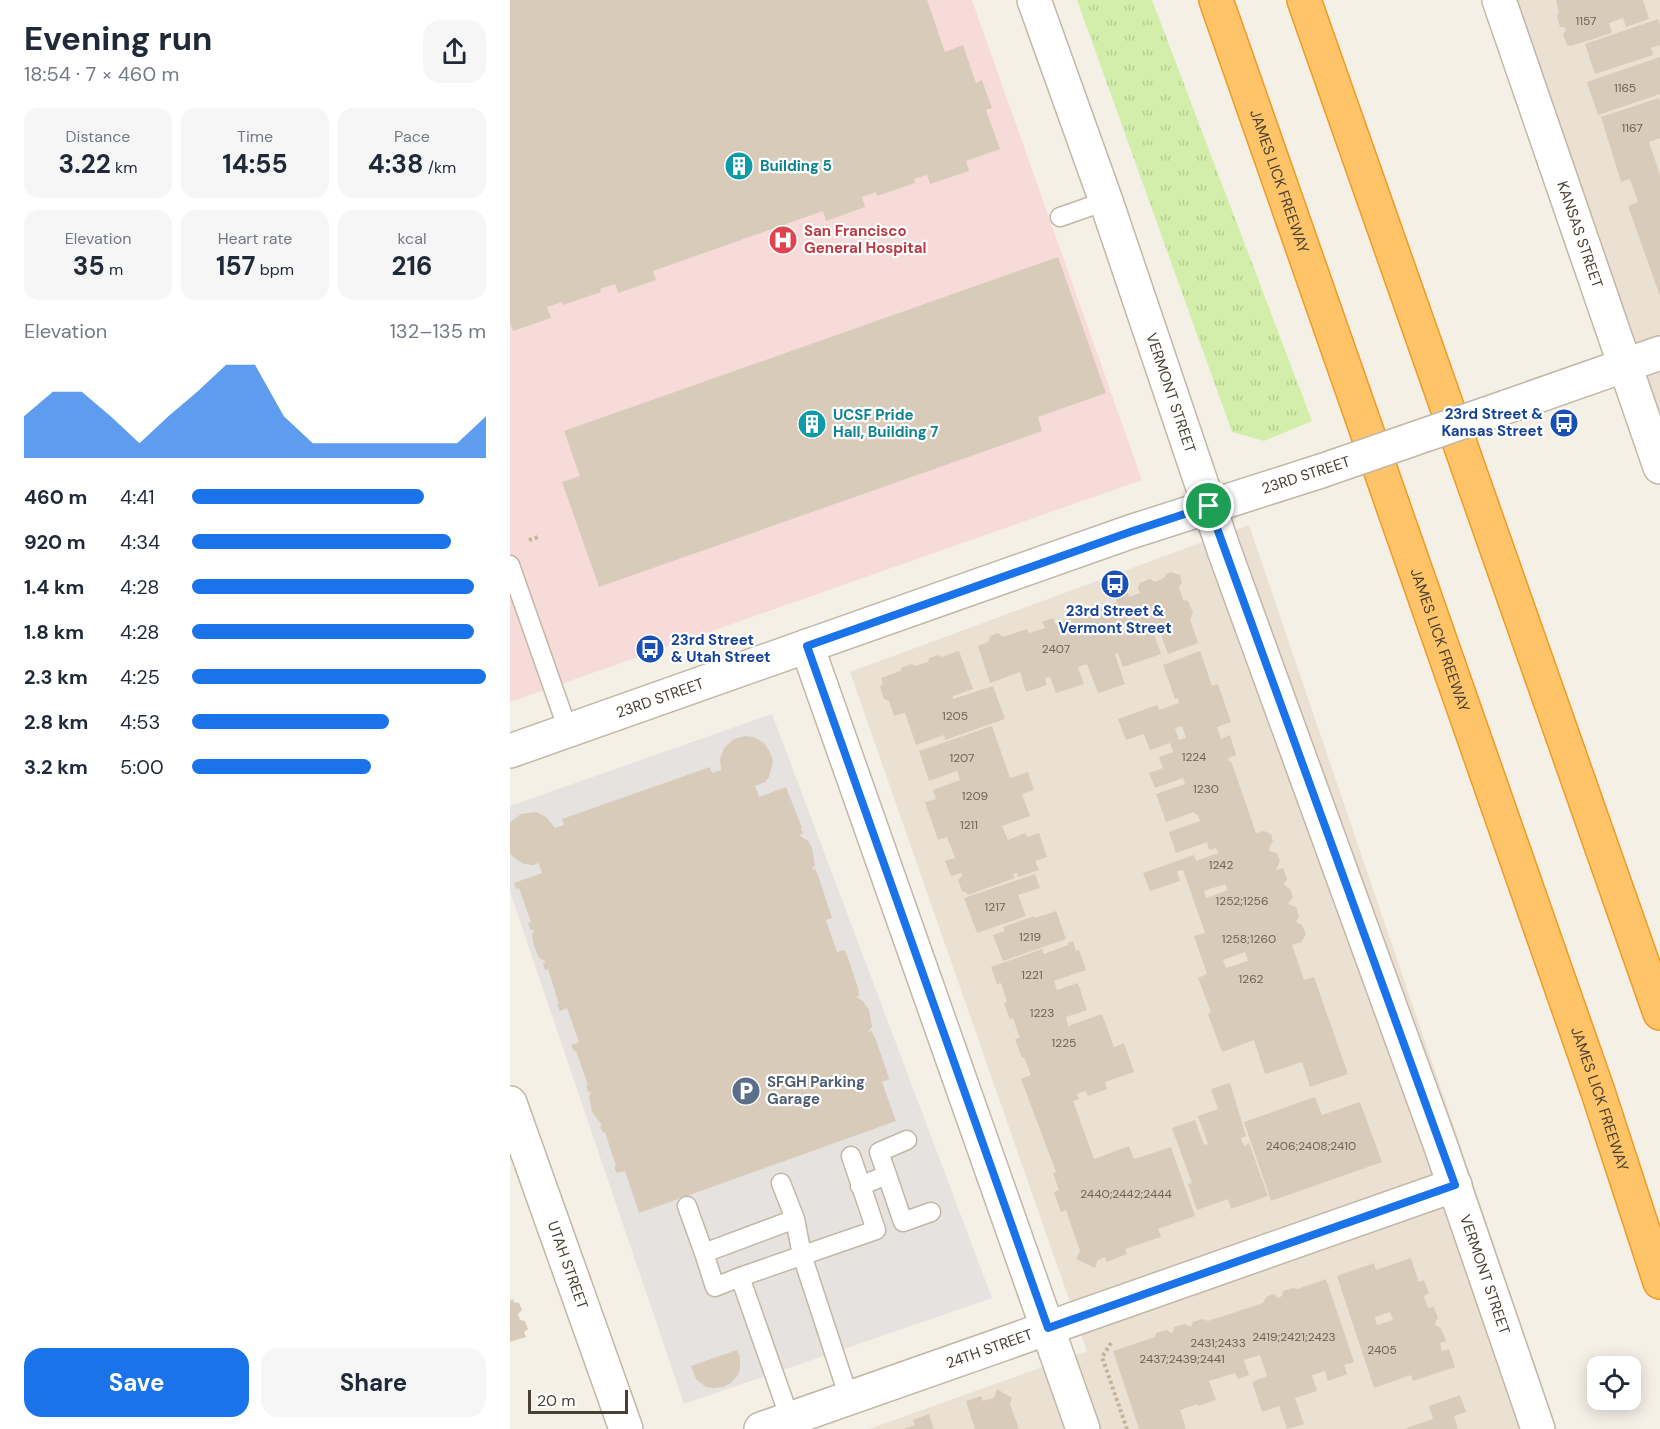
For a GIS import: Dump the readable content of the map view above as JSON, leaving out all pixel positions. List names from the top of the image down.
{
  "streets": {
    "highway": ["JAMES LICK FREEWAY"],
    "street": [
      "KANSAS STREET",
      "VERMONT STREET",
      "23RD STREET",
      "UTAH STREET",
      "24TH STREET"
    ]
  },
  "crossings": [
    ["KANSAS STREET", "23RD STREET"],
    ["VERMONT STREET", "23RD STREET"],
    ["VERMONT STREET", "24TH STREET"]
  ],
  "places": {
    "building": ["Building 5", "UCSF Pride Hall, Building 7"],
    "hospital": ["San Francisco General Hospital"],
    "bus stop": ["23rd Street & Kansas Street", "23rd Street & Vermont Street", "23rd Street & Utah Street"],
    "parking": ["SFGH Parking Garage"]
  },
  "house_numbers": [
    "1157",
    "1165",
    "1167",
    "2407",
    "1205",
    "1224",
    "1207",
    "1230",
    "1209",
    "1211",
    "1242",
    "1252;1256",
    "1217",
    "1219",
    "1258;1260",
    "1221",
    "1262",
    "1223",
    "1225",
    "2406;2408;2410",
    "2440;2442;2444",
    "2419;2421;2423",
    "2431;2433",
    "2405",
    "2437;2439;2441"
  ],
  "scale_bar": "20 m",
  "page": {
    "heading": ["Evening run", "18:54 · 7 × 460 m"],
    "stats": [
      ["Distance", "3.22 km"],
      ["Time", "14:55"],
      ["Pace", "4:38 /km"],
      ["Elevation", "35 m"],
      ["Heart rate", "157 bpm"],
      ["kcal", "216"]
    ],
    "chart": ["Elevation", "132–135 m"],
    "list": [
      {
        "name": "460 m",
        "note": "4:41"
      },
      {
        "name": "920 m",
        "note": "4:34"
      },
      {
        "name": "1.4 km",
        "note": "4:28"
      },
      {
        "name": "1.8 km",
        "note": "4:28"
      },
      {
        "name": "2.3 km",
        "note": "4:25"
      },
      {
        "name": "2.8 km",
        "note": "4:53"
      },
      {
        "name": "3.2 km",
        "note": "5:00"
      }
    ],
    "buttons": ["Save", "Share"],
    "scale": "20 m"
  }
}
